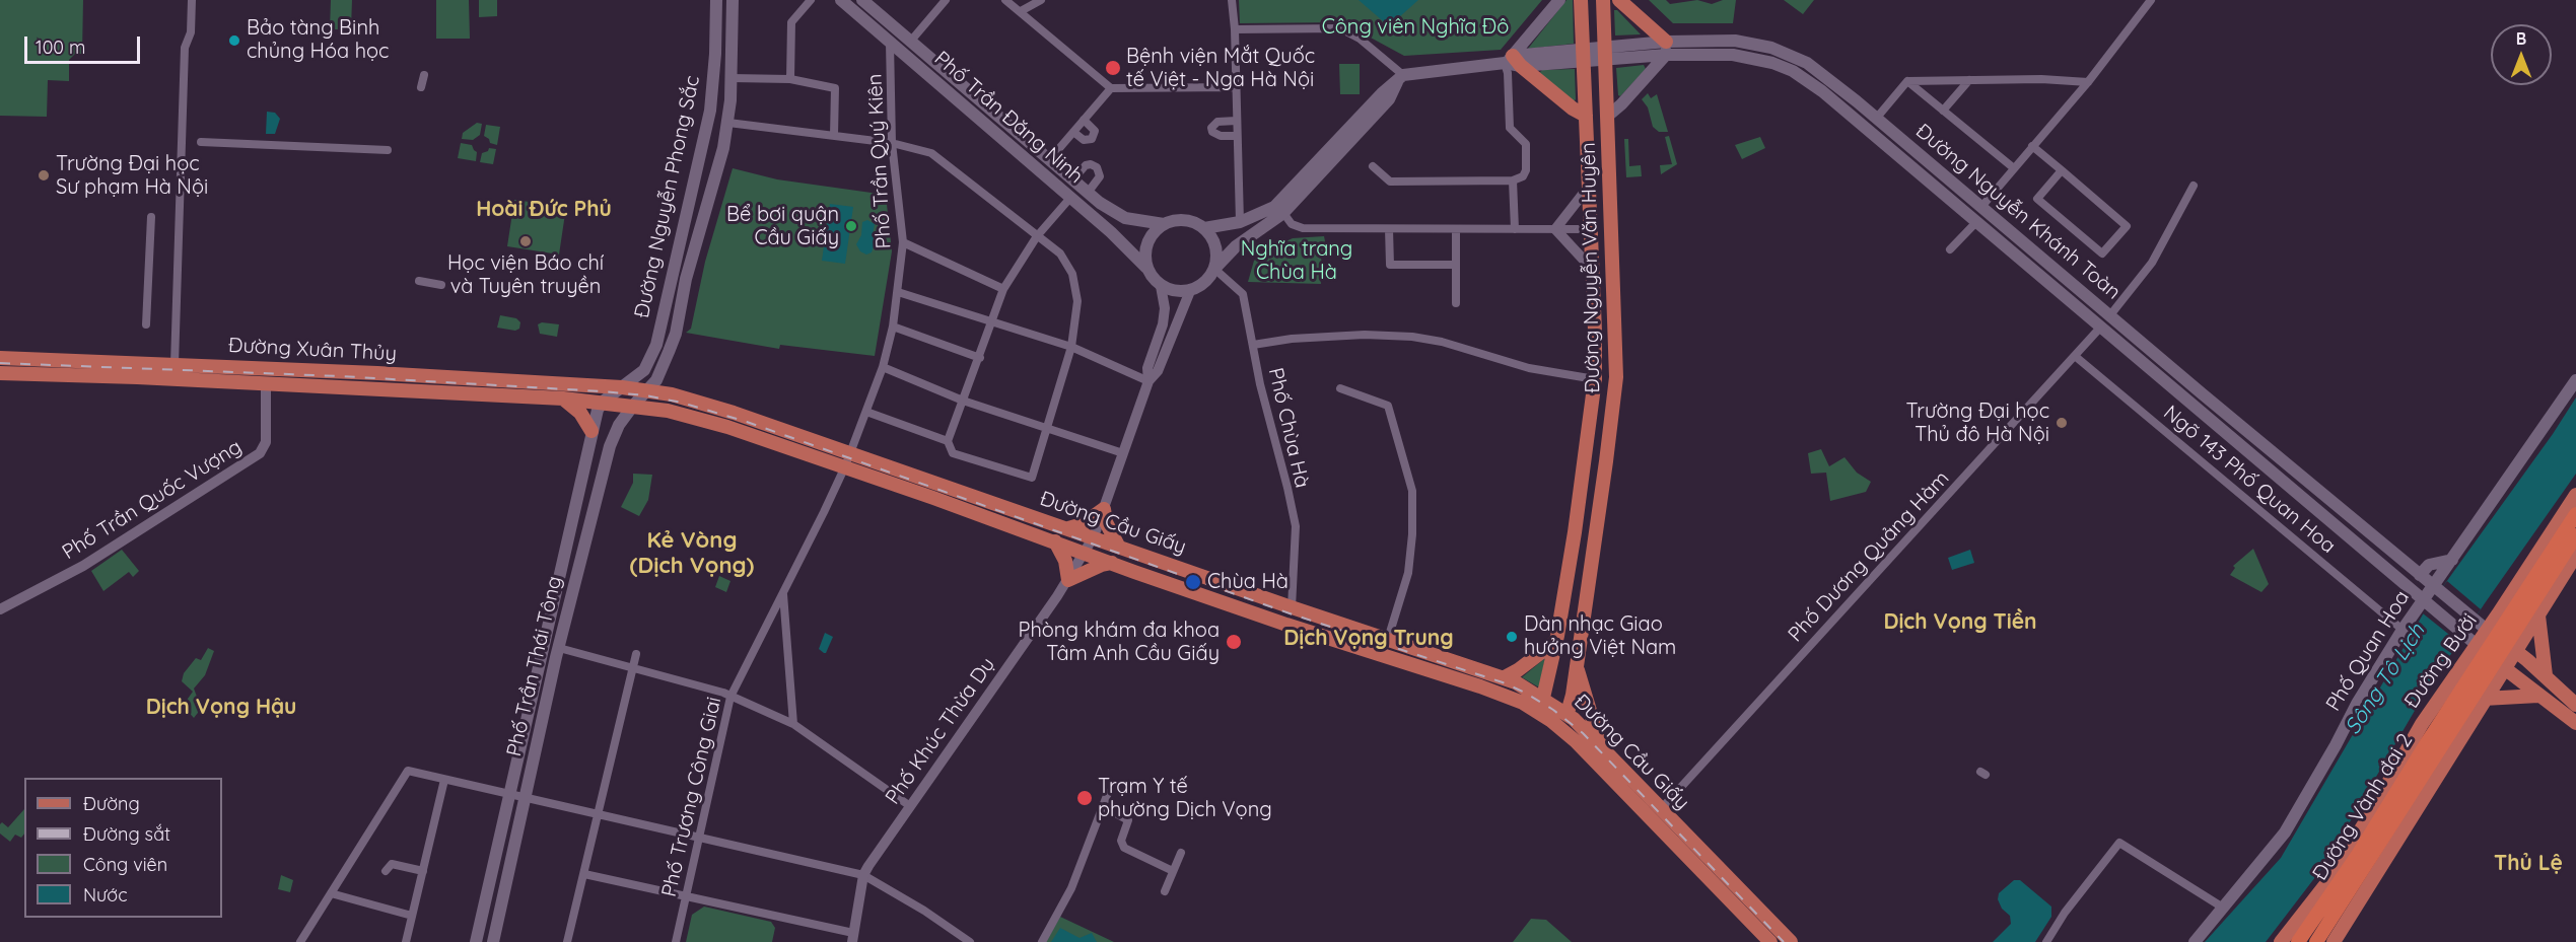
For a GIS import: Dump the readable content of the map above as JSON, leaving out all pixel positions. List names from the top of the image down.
{
  "streets": {
    "highway": ["Đường Vành đai 2"],
    "main road": [
      "Phố Trần Đăng Ninh",
      "Đường Nguyễn Phong Sắc",
      "Đường Nguyễn Khánh Toàn",
      "Đường Nguyễn Văn Huyên",
      "Đường Xuân Thủy",
      "Đường Cầu Giấy",
      "Phố Quan Hoa",
      "Đường Bưởi",
      "Phố Trần Thái Tông"
    ],
    "street": [
      "Phố Trần Quý Kiên",
      "Phố Chùa Hà",
      "Ngõ 143 Phố Quan Hoa",
      "Phố Trần Quốc Vượng",
      "Phố Dương Quảng Hàm",
      "Phố Khúc Thừa Dụ",
      "Phố Trương Công Giai"
    ]
  },
  "crossings": [
    ["Phố Trần Đăng Ninh", "Phố Trần Quý Kiên"],
    ["Phố Trần Đăng Ninh", "Phố Chùa Hà"],
    ["Phố Trần Quý Kiên", "Đường Cầu Giấy"],
    ["Phố Trần Quý Kiên", "Phố Trương Công Giai"],
    ["Đường Nguyễn Phong Sắc", "Đường Xuân Thủy"],
    ["Đường Nguyễn Phong Sắc", "Đường Cầu Giấy"],
    ["Đường Nguyễn Phong Sắc", "Phố Trần Thái Tông"],
    ["Đường Nguyễn Khánh Toàn", "Đường Nguyễn Văn Huyên"],
    ["Đường Nguyễn Khánh Toàn", "Phố Dương Quảng Hàm"],
    ["Đường Nguyễn Khánh Toàn", "Phố Quan Hoa"],
    ["Đường Nguyễn Khánh Toàn", "Đường Bưởi"],
    ["Đường Nguyễn Văn Huyên", "Đường Cầu Giấy"],
    ["Đường Xuân Thủy", "Phố Trần Quốc Vượng"],
    ["Đường Xuân Thủy", "Đường Cầu Giấy"],
    ["Đường Xuân Thủy", "Phố Trần Thái Tông"],
    ["Phố Chùa Hà", "Đường Cầu Giấy"],
    ["Ngõ 143 Phố Quan Hoa", "Phố Dương Quảng Hàm"],
    ["Ngõ 143 Phố Quan Hoa", "Phố Quan Hoa"],
    ["Đường Cầu Giấy", "Phố Dương Quảng Hàm"],
    ["Đường Cầu Giấy", "Phố Trần Thái Tông"],
    ["Đường Cầu Giấy", "Phố Khúc Thừa Dụ"],
    ["Đường Cầu Giấy", "Phố Trương Công Giai"]
  ],
  "districts": [
    "Hoài Đức Phủ",
    "Kẻ Vòng (Dịch Vọng)",
    "Dịch Vọng Tiền",
    "Dịch Vọng Trung",
    "Dịch Vọng Hậu",
    "Thủ Lệ"
  ],
  "water": ["Sông Tô Lịch"],
  "parks": ["Công viên Nghĩa Đô", "Nghĩa trang Chùa Hà"],
  "places": [
    "Bảo tàng Binh chủng Hóa học",
    "Bệnh viện Mắt Quốc tế Việt - Nga Hà Nội",
    "Trường Đại học Sư phạm Hà Nội",
    "Bể bơi quận Cầu Giấy",
    "Học viện Báo chí và Tuyên truyền",
    "Trường Đại học Thủ đô Hà Nội",
    "Chùa Hà",
    "Dàn nhạc Giao hưởng Việt Nam",
    "Phòng khám đa khoa Tâm Anh Cầu Giấy",
    "Trạm Y tế phường Dịch Vọng"
  ],
  "legend": [
    "Đường",
    "Đường sắt",
    "Công viên",
    "Nước"
  ],
  "scale_bar": "100 m",
  "north": "top"
}
